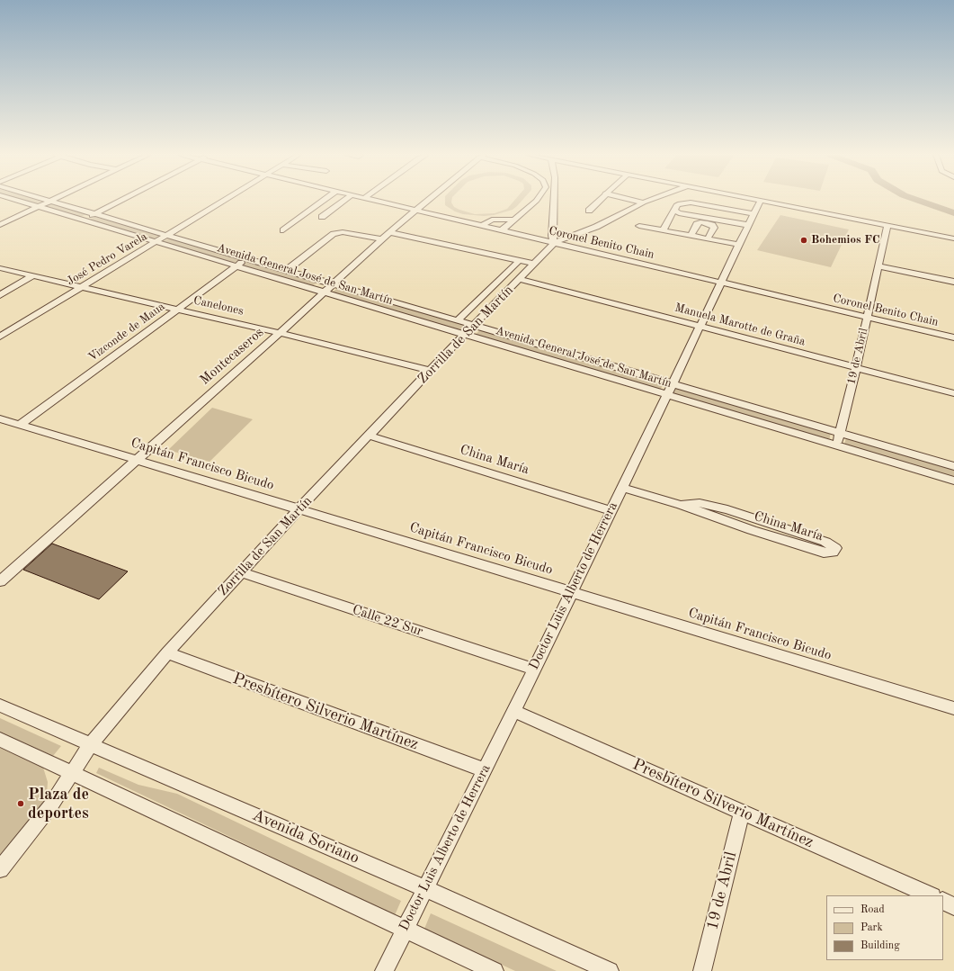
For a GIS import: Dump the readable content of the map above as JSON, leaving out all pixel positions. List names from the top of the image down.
{
  "streets": {
    "street": [
      "Coronel Benito Chain",
      "José Pedro Varela",
      "Avenida General José de San Martín",
      "Canelones",
      "Manuela Marotte de Graña",
      "Vizconde de Maua",
      "Zorrilla de San Martín",
      "Montecaseros",
      "19 de Abril",
      "China María",
      "Capitán Francisco Bicudo",
      "Doctor Luis Alberto de Herrera",
      "Calle 22 Sur",
      "Presbítero Silverio Martínez",
      "Avenida Soriano"
    ]
  },
  "crossings": [
    ["Coronel Benito Chain", "Zorrilla de San Martín"],
    ["Coronel Benito Chain", "Montecaseros"],
    ["Coronel Benito Chain", "19 de Abril"],
    ["Coronel Benito Chain", "Doctor Luis Alberto de Herrera"],
    ["José Pedro Varela", "Avenida General José de San Martín"],
    ["José Pedro Varela", "Canelones"],
    ["Avenida General José de San Martín", "Vizconde de Maua"],
    ["Avenida General José de San Martín", "Zorrilla de San Martín"],
    ["Avenida General José de San Martín", "Montecaseros"],
    ["Avenida General José de San Martín", "19 de Abril"],
    ["Avenida General José de San Martín", "Doctor Luis Alberto de Herrera"],
    ["Canelones", "Vizconde de Maua"],
    ["Canelones", "Zorrilla de San Martín"],
    ["Canelones", "Montecaseros"],
    ["Manuela Marotte de Graña", "Zorrilla de San Martín"],
    ["Manuela Marotte de Graña", "19 de Abril"],
    ["Manuela Marotte de Graña", "Doctor Luis Alberto de Herrera"],
    ["Vizconde de Maua", "Capitán Francisco Bicudo"],
    ["Zorrilla de San Martín", "China María"],
    ["Zorrilla de San Martín", "Capitán Francisco Bicudo"],
    ["Zorrilla de San Martín", "Calle 22 Sur"],
    ["Zorrilla de San Martín", "Presbítero Silverio Martínez"],
    ["Zorrilla de San Martín", "Avenida Soriano"],
    ["Montecaseros", "Capitán Francisco Bicudo"],
    ["19 de Abril", "Presbítero Silverio Martínez"],
    ["China María", "Doctor Luis Alberto de Herrera"],
    ["Capitán Francisco Bicudo", "Doctor Luis Alberto de Herrera"],
    ["Doctor Luis Alberto de Herrera", "Calle 22 Sur"],
    ["Doctor Luis Alberto de Herrera", "Presbítero Silverio Martínez"],
    ["Doctor Luis Alberto de Herrera", "Avenida Soriano"]
  ],
  "places": ["Bohemios FC", "Plaza de deportes"],
  "legend": ["Road", "Park", "Building"]
}
